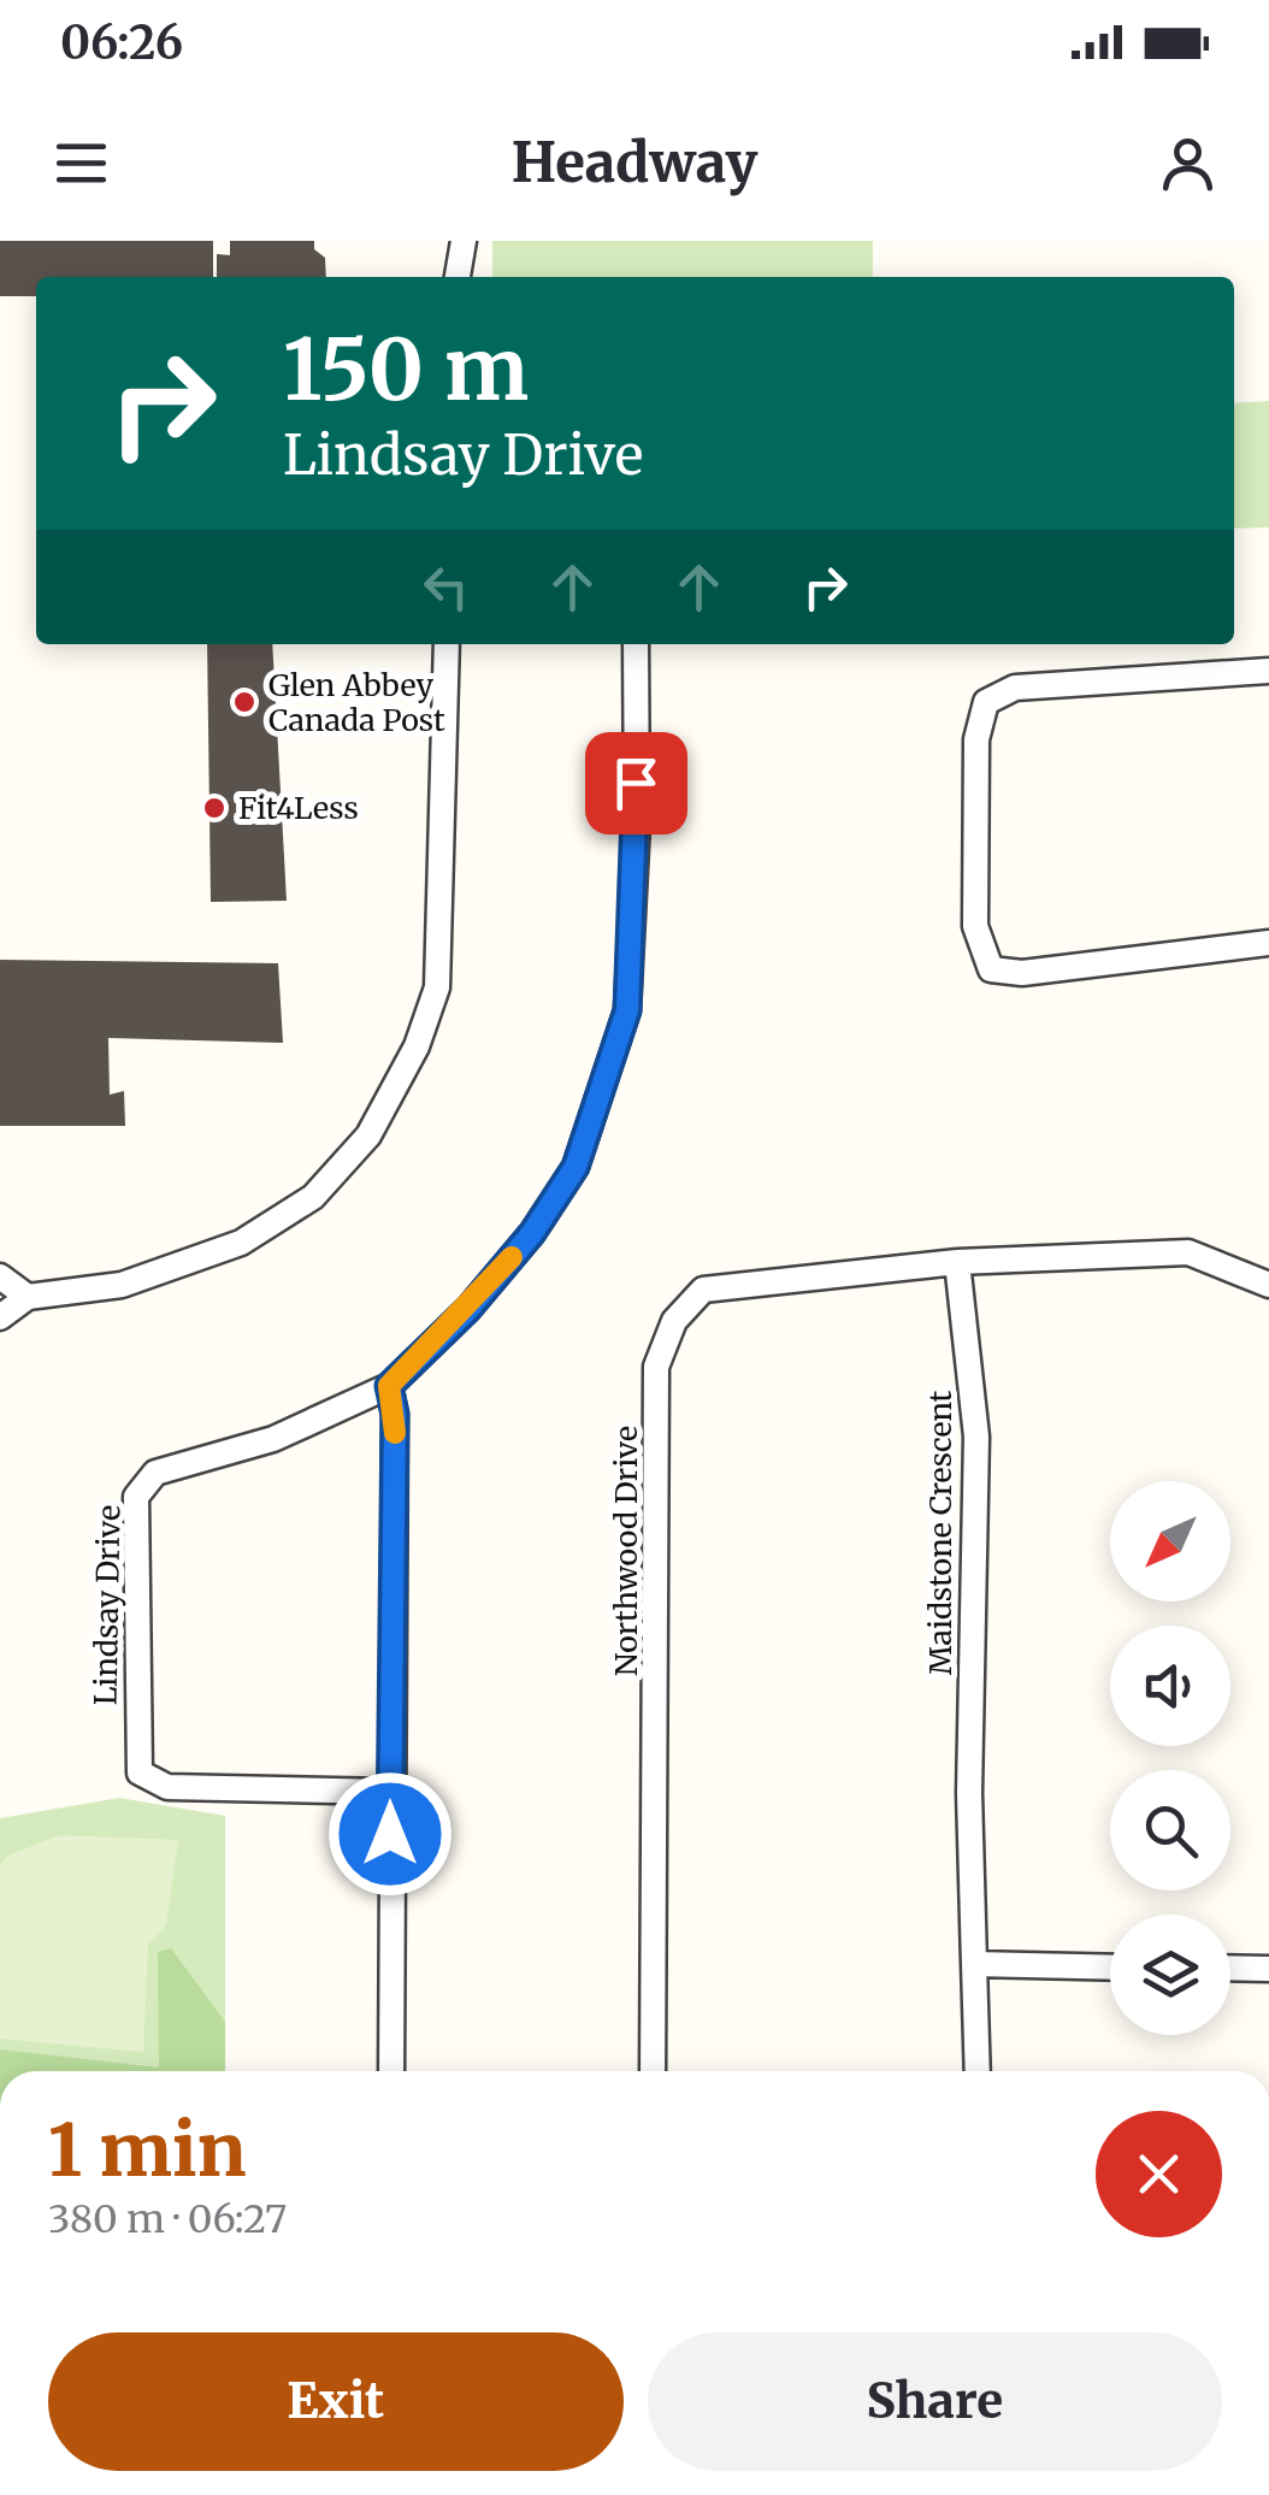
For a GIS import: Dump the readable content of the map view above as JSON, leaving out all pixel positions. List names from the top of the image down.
{
  "streets": {
    "street": ["Maidstone Crescent", "Northwood Drive", "Lindsay Drive"]
  },
  "crossings": [
    ["Maidstone Crescent", "Northwood Drive"]
  ],
  "places": ["Glen Abbey Canada Post", "Fit4Less"],
  "north": "bottom left",
  "page": {
    "status": "06:26",
    "header": "Headway",
    "turn": ["150 m", "Lindsay Drive"],
    "heading": ["1 min", "380 m · 06:27"],
    "buttons": ["Exit", "Share"]
  }
}
